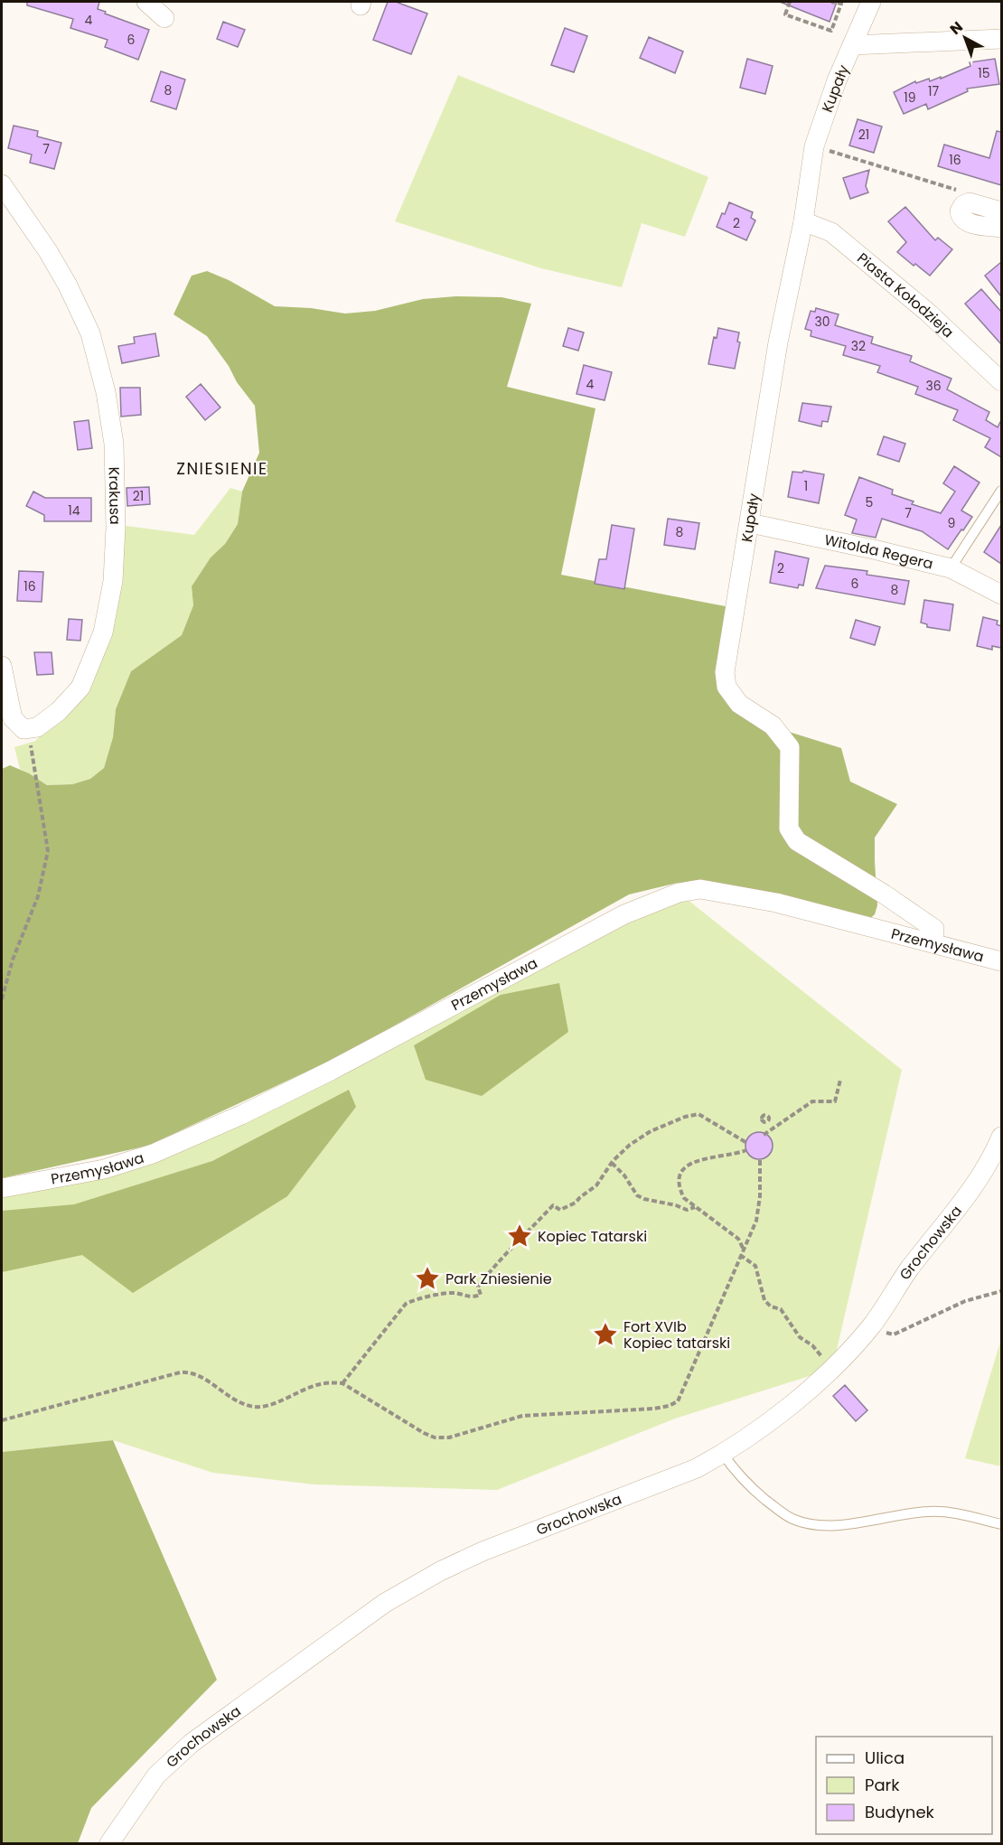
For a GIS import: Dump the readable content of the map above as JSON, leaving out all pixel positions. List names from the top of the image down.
{
  "streets": {
    "street": [
      "Kupały",
      "Piasta Kołodzieja",
      "Krakusa",
      "Witolda Regera",
      "Przemysława",
      "Grochowska"
    ]
  },
  "crossings": [
    ["Kupały", "Piasta Kołodzieja"],
    ["Kupały", "Witolda Regera"],
    ["Kupały", "Przemysława"]
  ],
  "districts": ["ZNIESIENIE"],
  "places": {
    "place": ["Kopiec Tatarski", "Park Zniesienie", "Fort XVIb Kopiec tatarski"]
  },
  "house_numbers": [
    "4",
    "6",
    "15",
    "8",
    "17",
    "19",
    "21",
    "7",
    "16",
    "2",
    "30",
    "32",
    "4",
    "36",
    "1",
    "21",
    "5",
    "14",
    "7",
    "9",
    "8",
    "2",
    "6",
    "16",
    "8"
  ],
  "legend": ["Ulica", "Park", "Budynek"],
  "north": "top left"
}
